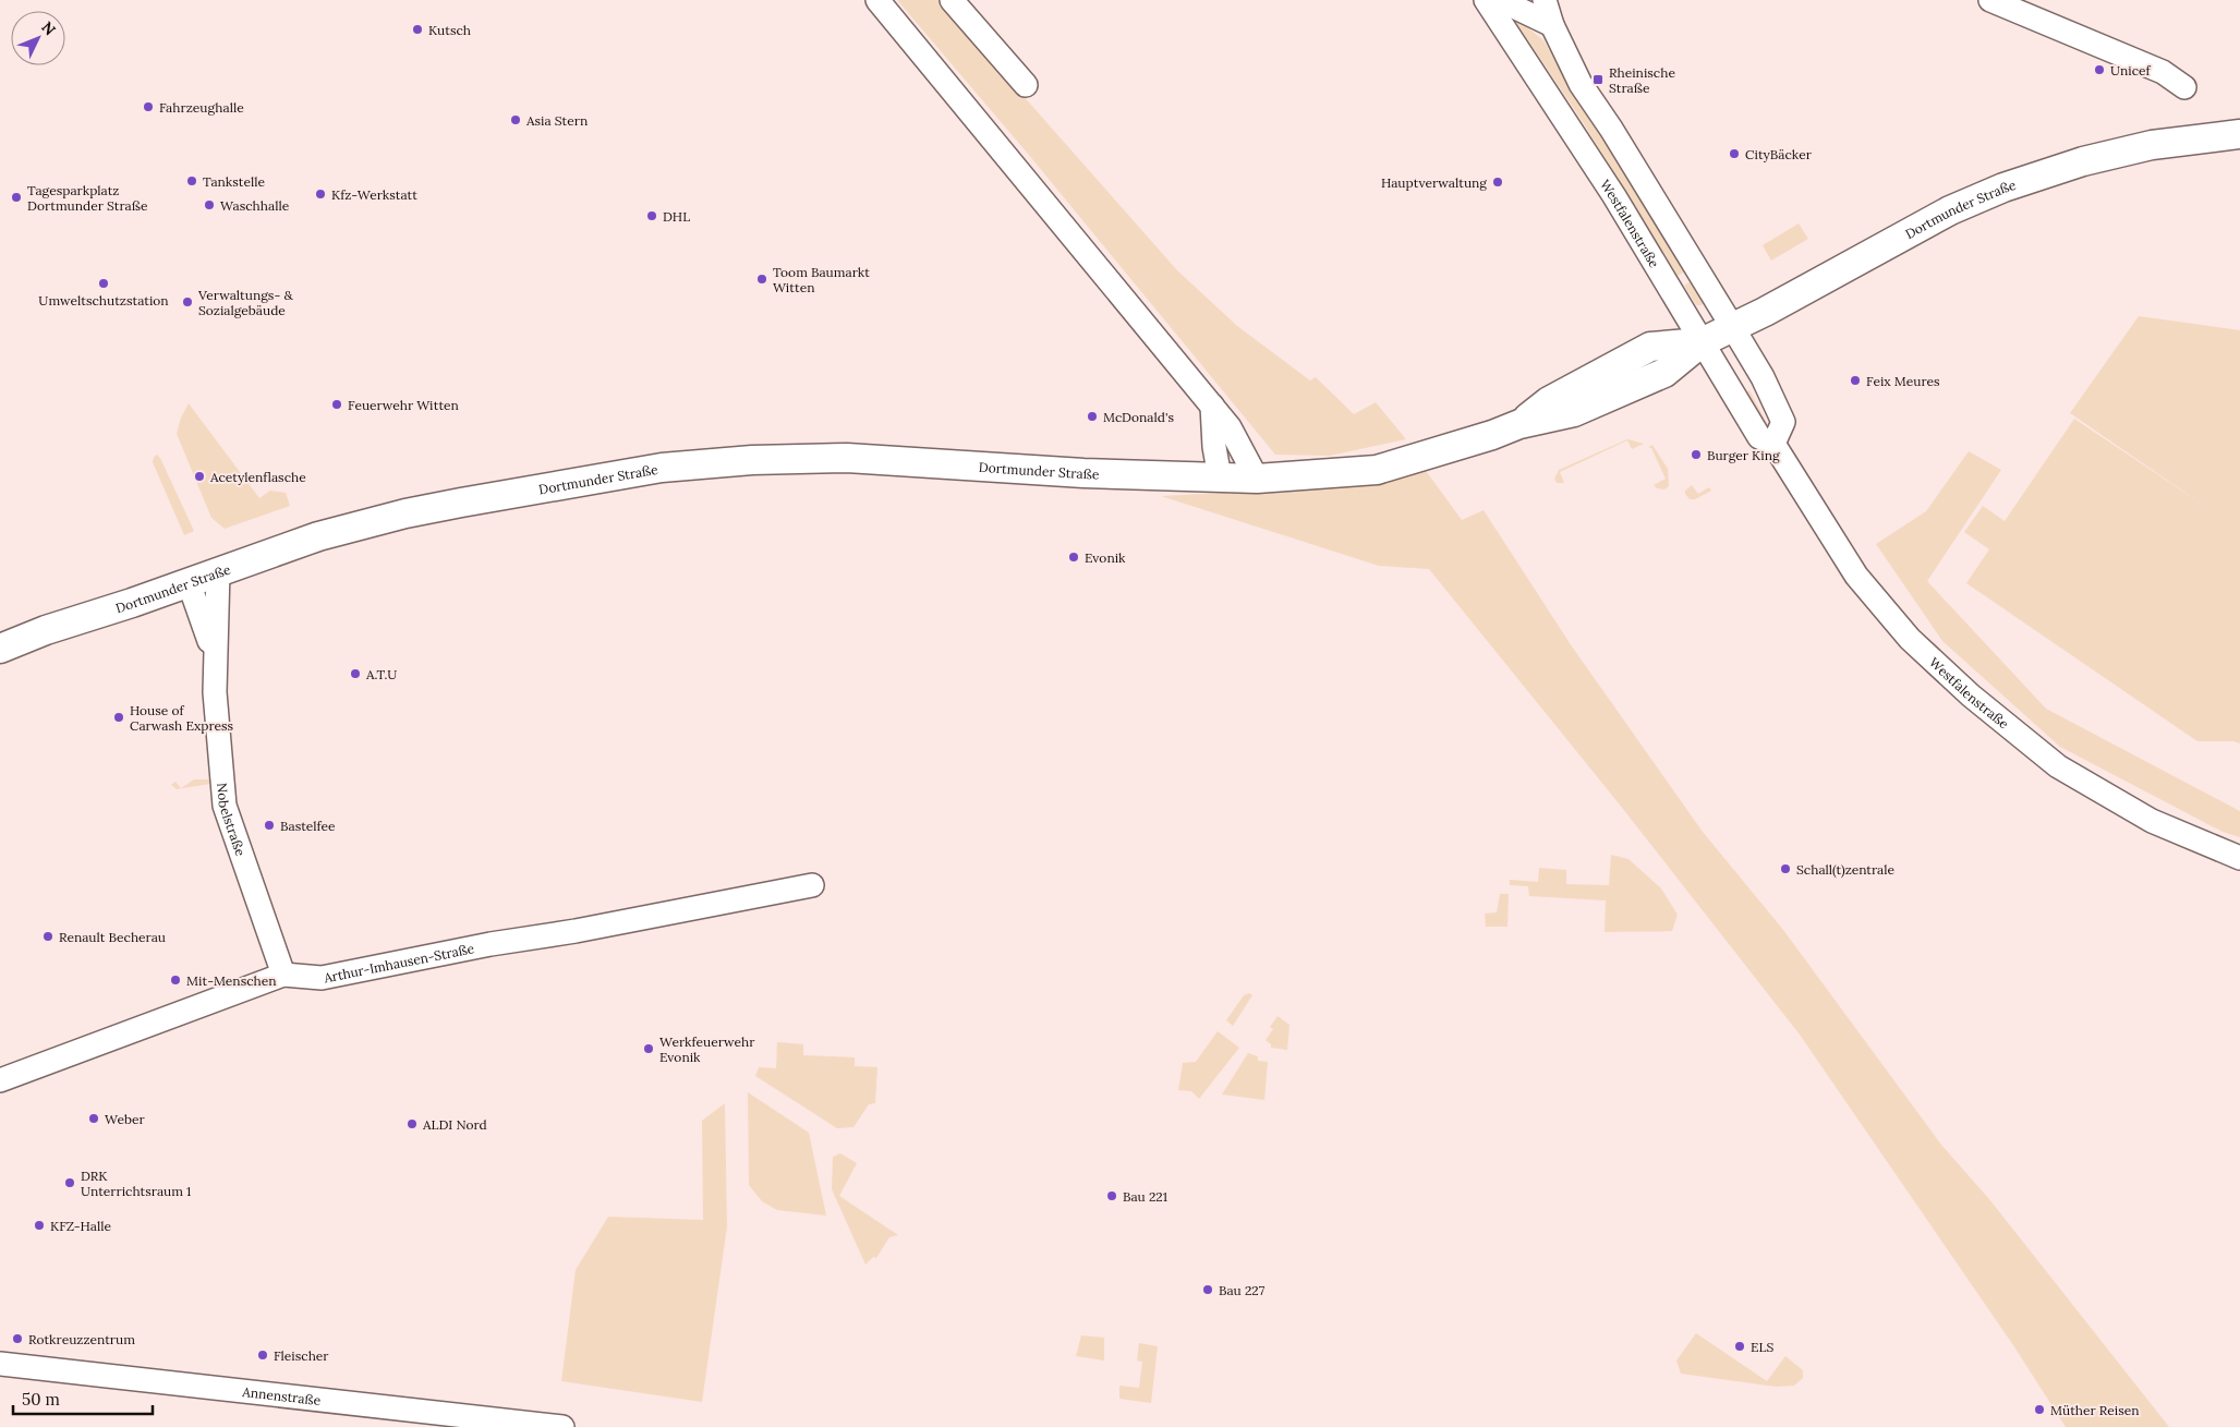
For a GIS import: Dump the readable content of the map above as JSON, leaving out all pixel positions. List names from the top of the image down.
{
  "streets": {
    "main road": ["Dortmunder Straße"],
    "street": [
      "Westfalenstraße",
      "Nobelstraße",
      "Arthur-Imhausen-Straße",
      "Annenstraße"
    ]
  },
  "crossings": [
    ["Dortmunder Straße", "Westfalenstraße"],
    ["Dortmunder Straße", "Nobelstraße"],
    ["Nobelstraße", "Arthur-Imhausen-Straße"]
  ],
  "places": {
    "other": [
      "Kutsch",
      "Unicef",
      "Fahrzeughalle",
      "Asia Stern",
      "CityBäcker",
      "Tankstelle",
      "Hauptverwaltung",
      "Kfz-Werkstatt",
      "Tagesparkplatz Dortmunder Straße",
      "Waschhalle",
      "DHL",
      "Toom Baumarkt Witten",
      "Umweltschutzstation",
      "Verwaltungs- & Sozialgebäude",
      "Feix Meures",
      "Feuerwehr Witten",
      "McDonald's",
      "Burger King",
      "Acetylenflasche",
      "Evonik",
      "A.T.U",
      "House of Carwash Express",
      "Bastelfee",
      "Schall(t)zentrale",
      "Renault Becherau",
      "Mit-Menschen",
      "Werkfeuerwehr Evonik",
      "Weber",
      "ALDI Nord",
      "DRK Unterrichtsraum 1",
      "Bau 221",
      "KFZ-Halle",
      "Bau 227",
      "Rotkreuzzentrum",
      "ELS",
      "Fleischer",
      "Müther Reisen"
    ],
    "transit": ["Rheinische Straße"]
  },
  "scale_bar": "50 m",
  "north": "top right"
}
